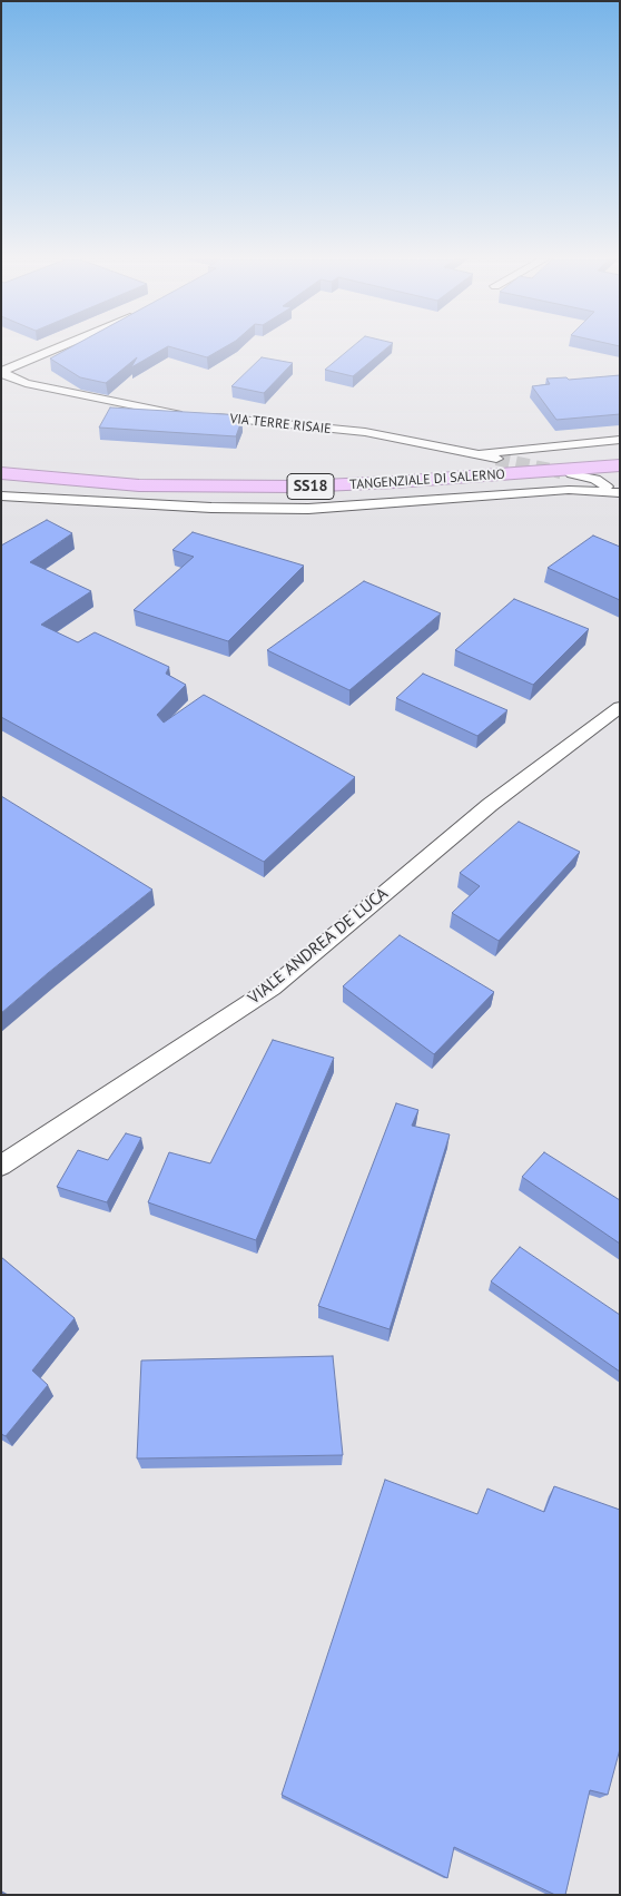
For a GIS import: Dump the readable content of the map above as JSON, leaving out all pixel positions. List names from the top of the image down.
{
  "streets": {
    "highway": ["TANGENZIALE DI SALERNO", "SS18"],
    "street": ["VIA TERRE RISAIE", "VIALE ANDREA DE LUCA"]
  }
}
